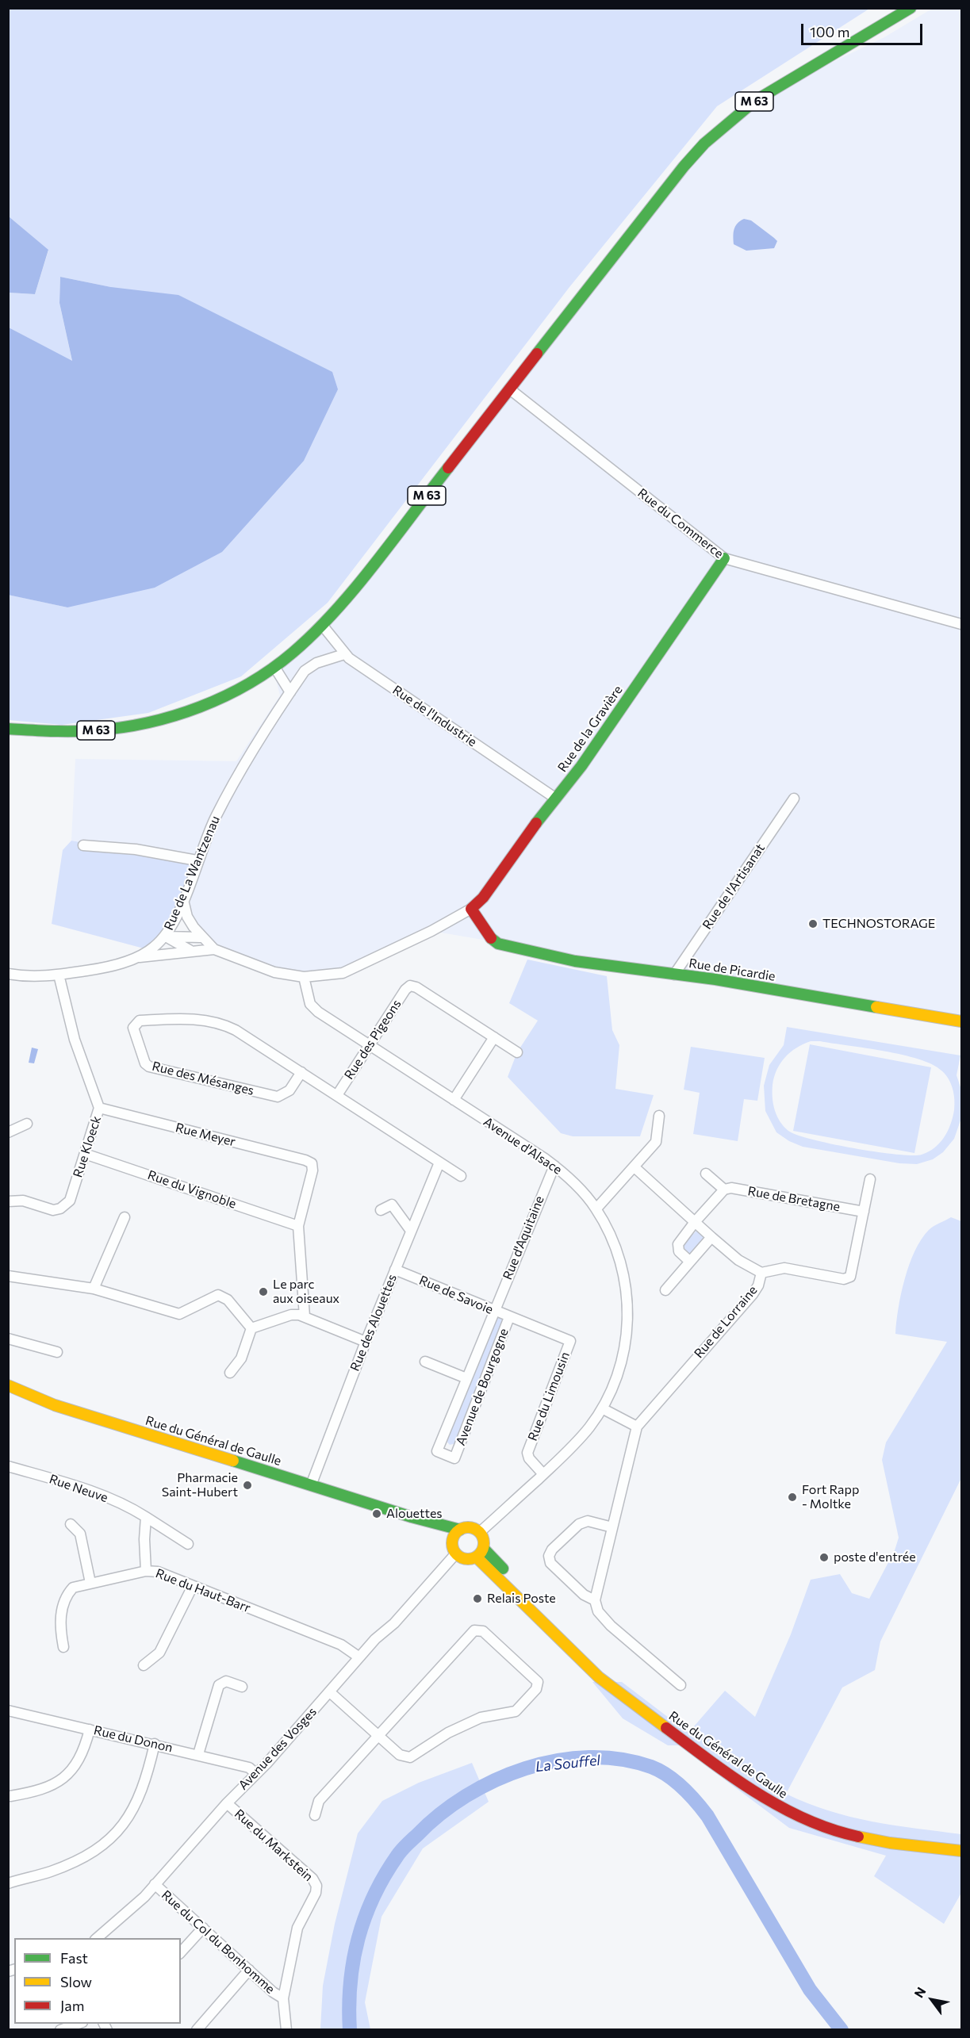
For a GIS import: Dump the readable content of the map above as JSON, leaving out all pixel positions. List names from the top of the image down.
{
  "streets": {
    "main road": [
      "M 63",
      "Rue de la Gravière",
      "Rue de Picardie",
      "Rue du Général de Gaulle"
    ],
    "street": [
      "Rue du Commerce",
      "Rue de l'Industrie",
      "Rue de La Wantzenau",
      "Rue de l'Artisanat",
      "Rue des Pigeons",
      "Rue des Mésanges",
      "Rue Meyer",
      "Avenue d'Alsace",
      "Rue Kloeck",
      "Rue du Vignoble",
      "Rue de Bretagne",
      "Rue d'Aquitaine",
      "Rue de Savoie",
      "Rue de Lorraine",
      "Rue des Alouettes",
      "Avenue de Bourgogne",
      "Rue du Limousin",
      "Rue Neuve",
      "Rue du Haut-Barr",
      "Rue du Donon",
      "Avenue des Vosges",
      "Rue du Markstein",
      "Rue du Col du Bonhomme"
    ]
  },
  "crossings": [
    ["M 63", "Rue du Commerce"],
    ["M 63", "Rue de l'Industrie"],
    ["Rue du Commerce", "Rue de la Gravière"],
    ["Rue de l'Industrie", "Rue de la Gravière"],
    ["Rue de l'Industrie", "Rue de La Wantzenau"],
    ["Rue de la Gravière", "Rue de Picardie"],
    ["Rue de la Gravière", "Avenue d'Alsace"],
    ["Rue de La Wantzenau", "Rue Kloeck"],
    ["Rue de l'Artisanat", "Rue de Picardie"],
    ["Rue des Pigeons", "Rue des Mésanges"],
    ["Rue des Pigeons", "Avenue d'Alsace"],
    ["Rue des Mésanges", "Rue des Alouettes"],
    ["Rue Meyer", "Rue Kloeck"],
    ["Rue Meyer", "Rue du Vignoble"],
    ["Avenue d'Alsace", "Rue d'Aquitaine"],
    ["Avenue d'Alsace", "Rue du Limousin"],
    ["Avenue d'Alsace", "Rue du Général de Gaulle"],
    ["Avenue d'Alsace", "Avenue des Vosges"],
    ["Rue Kloeck", "Rue du Vignoble"],
    ["Rue de Bretagne", "Rue de Lorraine"],
    ["Rue d'Aquitaine", "Rue de Savoie"],
    ["Rue d'Aquitaine", "Avenue de Bourgogne"],
    ["Rue de Savoie", "Rue des Alouettes"],
    ["Rue de Savoie", "Avenue de Bourgogne"],
    ["Rue de Savoie", "Rue du Limousin"],
    ["Rue des Alouettes", "Rue du Général de Gaulle"],
    ["Rue du Général de Gaulle", "Avenue des Vosges"],
    ["Rue du Haut-Barr", "Avenue des Vosges"],
    ["Rue du Donon", "Avenue des Vosges"],
    ["Avenue des Vosges", "Rue du Markstein"],
    ["Avenue des Vosges", "Rue du Col du Bonhomme"],
    ["Rue du Markstein", "Rue du Col du Bonhomme"]
  ],
  "water": ["La Souffel"],
  "places": [
    "TECHNOSTORAGE",
    "Le parc aux oiseaux",
    "Pharmacie Saint-Hubert",
    "Fort Rapp - Moltke",
    "Alouettes",
    "poste d'entrée",
    "Relais Poste"
  ],
  "legend": ["Fast", "Slow", "Jam"],
  "scale_bar": "100 m",
  "north": "top left"
}
